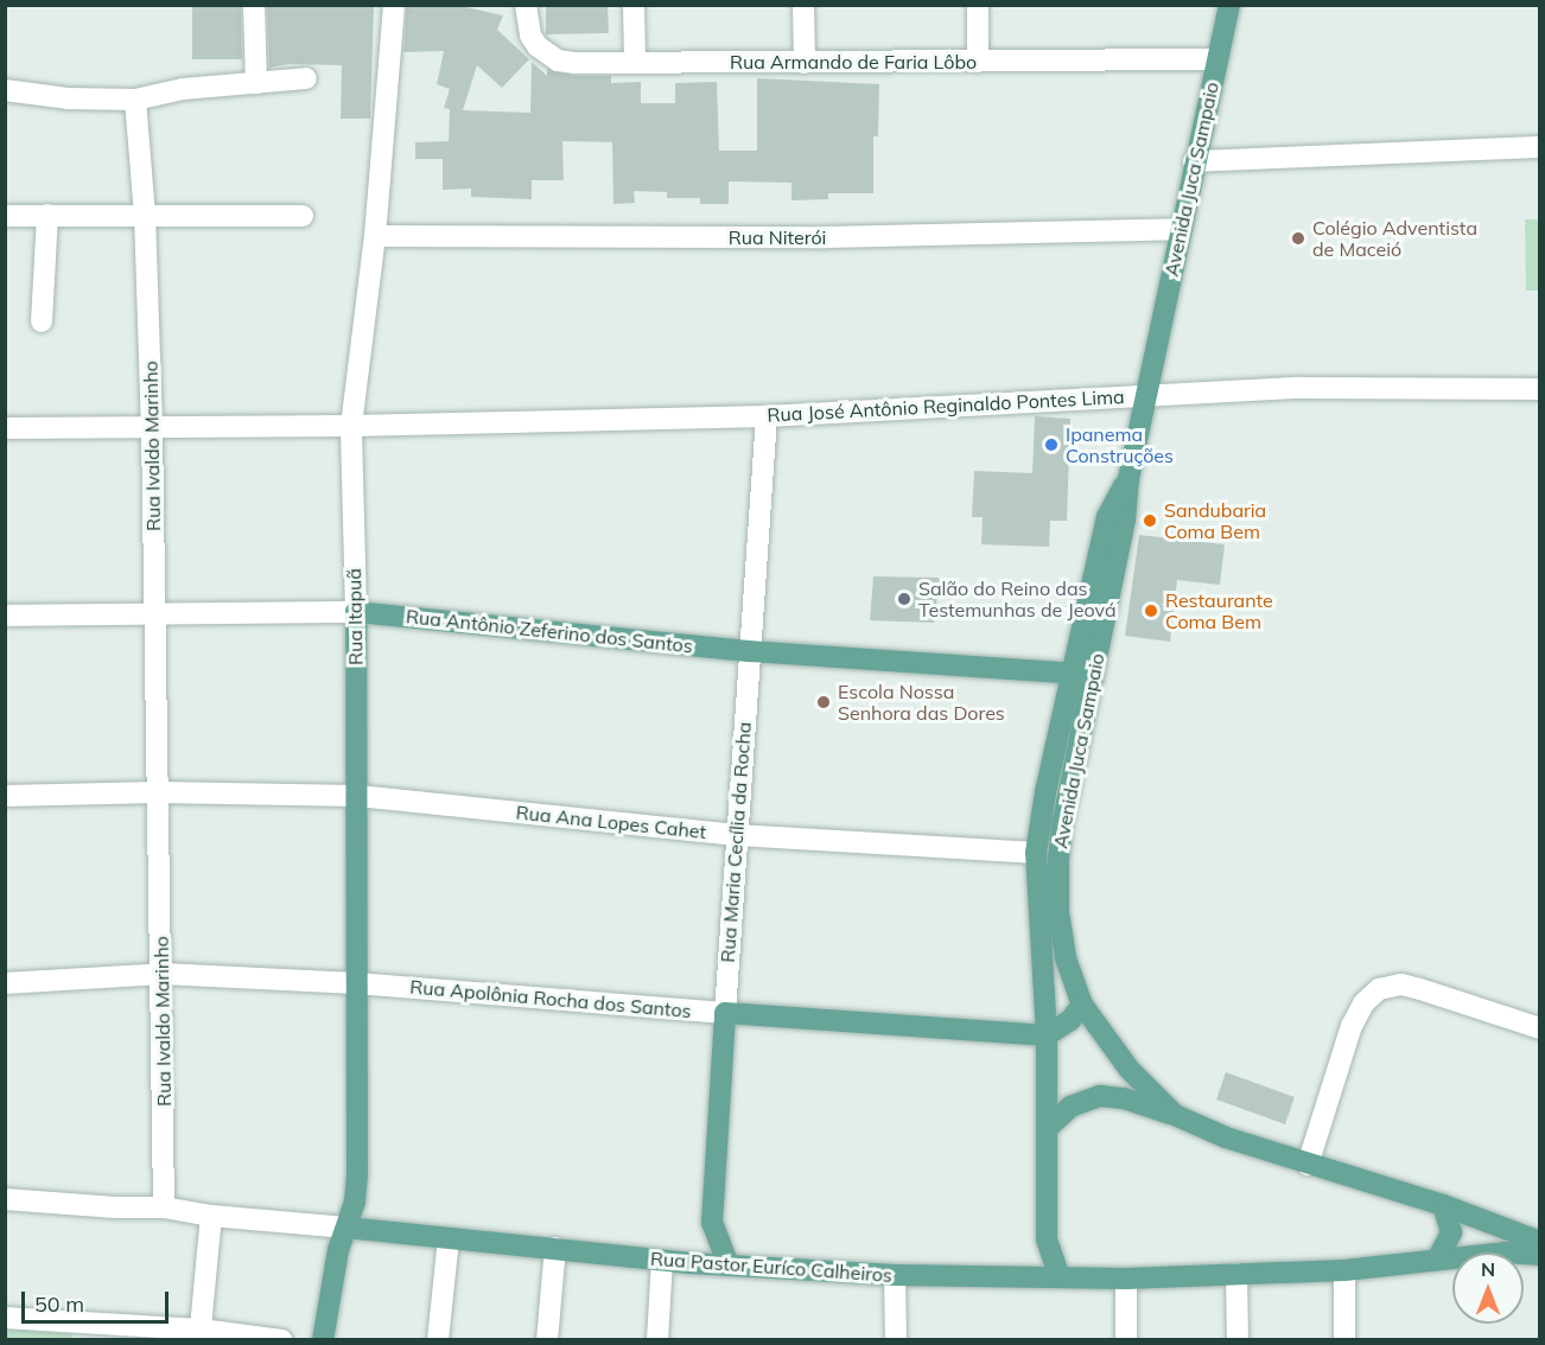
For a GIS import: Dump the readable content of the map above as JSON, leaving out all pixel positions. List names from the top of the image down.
{
  "streets": {
    "main road": [
      "Avenida Juca Sampaio",
      "Rua Itapuã",
      "Rua Antônio Zeferino dos Santos",
      "Rua Maria Cecília da Rocha",
      "Rua Apolônia Rocha dos Santos",
      "Rua Pastor Euríco Calheiros"
    ],
    "street": [
      "Rua Armando de Faria Lôbo",
      "Rua Niterói",
      "Rua José Antônio Reginaldo Pontes Lima",
      "Rua Ivaldo Marinho",
      "Rua Ana Lopes Cahet"
    ]
  },
  "crossings": [
    ["Rua Armando de Faria Lôbo", "Avenida Juca Sampaio"],
    ["Avenida Juca Sampaio", "Rua Niterói"],
    ["Avenida Juca Sampaio", "Rua José Antônio Reginaldo Pontes Lima"],
    ["Avenida Juca Sampaio", "Rua Antônio Zeferino dos Santos"],
    ["Avenida Juca Sampaio", "Rua Ana Lopes Cahet"],
    ["Avenida Juca Sampaio", "Rua Apolônia Rocha dos Santos"],
    ["Avenida Juca Sampaio", "Rua Pastor Euríco Calheiros"],
    ["Rua Niterói", "Rua Itapuã"],
    ["Rua José Antônio Reginaldo Pontes Lima", "Rua Ivaldo Marinho"],
    ["Rua José Antônio Reginaldo Pontes Lima", "Rua Itapuã"],
    ["Rua José Antônio Reginaldo Pontes Lima", "Rua Maria Cecília da Rocha"],
    ["Rua Ivaldo Marinho", "Rua Antônio Zeferino dos Santos"],
    ["Rua Ivaldo Marinho", "Rua Apolônia Rocha dos Santos"],
    ["Rua Ivaldo Marinho", "Rua Pastor Euríco Calheiros"],
    ["Rua Itapuã", "Rua Antônio Zeferino dos Santos"],
    ["Rua Itapuã", "Rua Ana Lopes Cahet"],
    ["Rua Itapuã", "Rua Apolônia Rocha dos Santos"],
    ["Rua Itapuã", "Rua Pastor Euríco Calheiros"],
    ["Rua Antônio Zeferino dos Santos", "Rua Maria Cecília da Rocha"],
    ["Rua Ana Lopes Cahet", "Rua Maria Cecília da Rocha"],
    ["Rua Maria Cecília da Rocha", "Rua Apolônia Rocha dos Santos"],
    ["Rua Maria Cecília da Rocha", "Rua Pastor Euríco Calheiros"]
  ],
  "places": [
    "Colégio Adventista de Maceió",
    "Ipanema Construções",
    "Sandubaria Coma Bem",
    "Salão do Reino das Testemunhas de Jeová",
    "Restaurante Coma Bem",
    "Escola Nossa Senhora das Dores"
  ],
  "scale_bar": "50 m",
  "north": "top"
}
